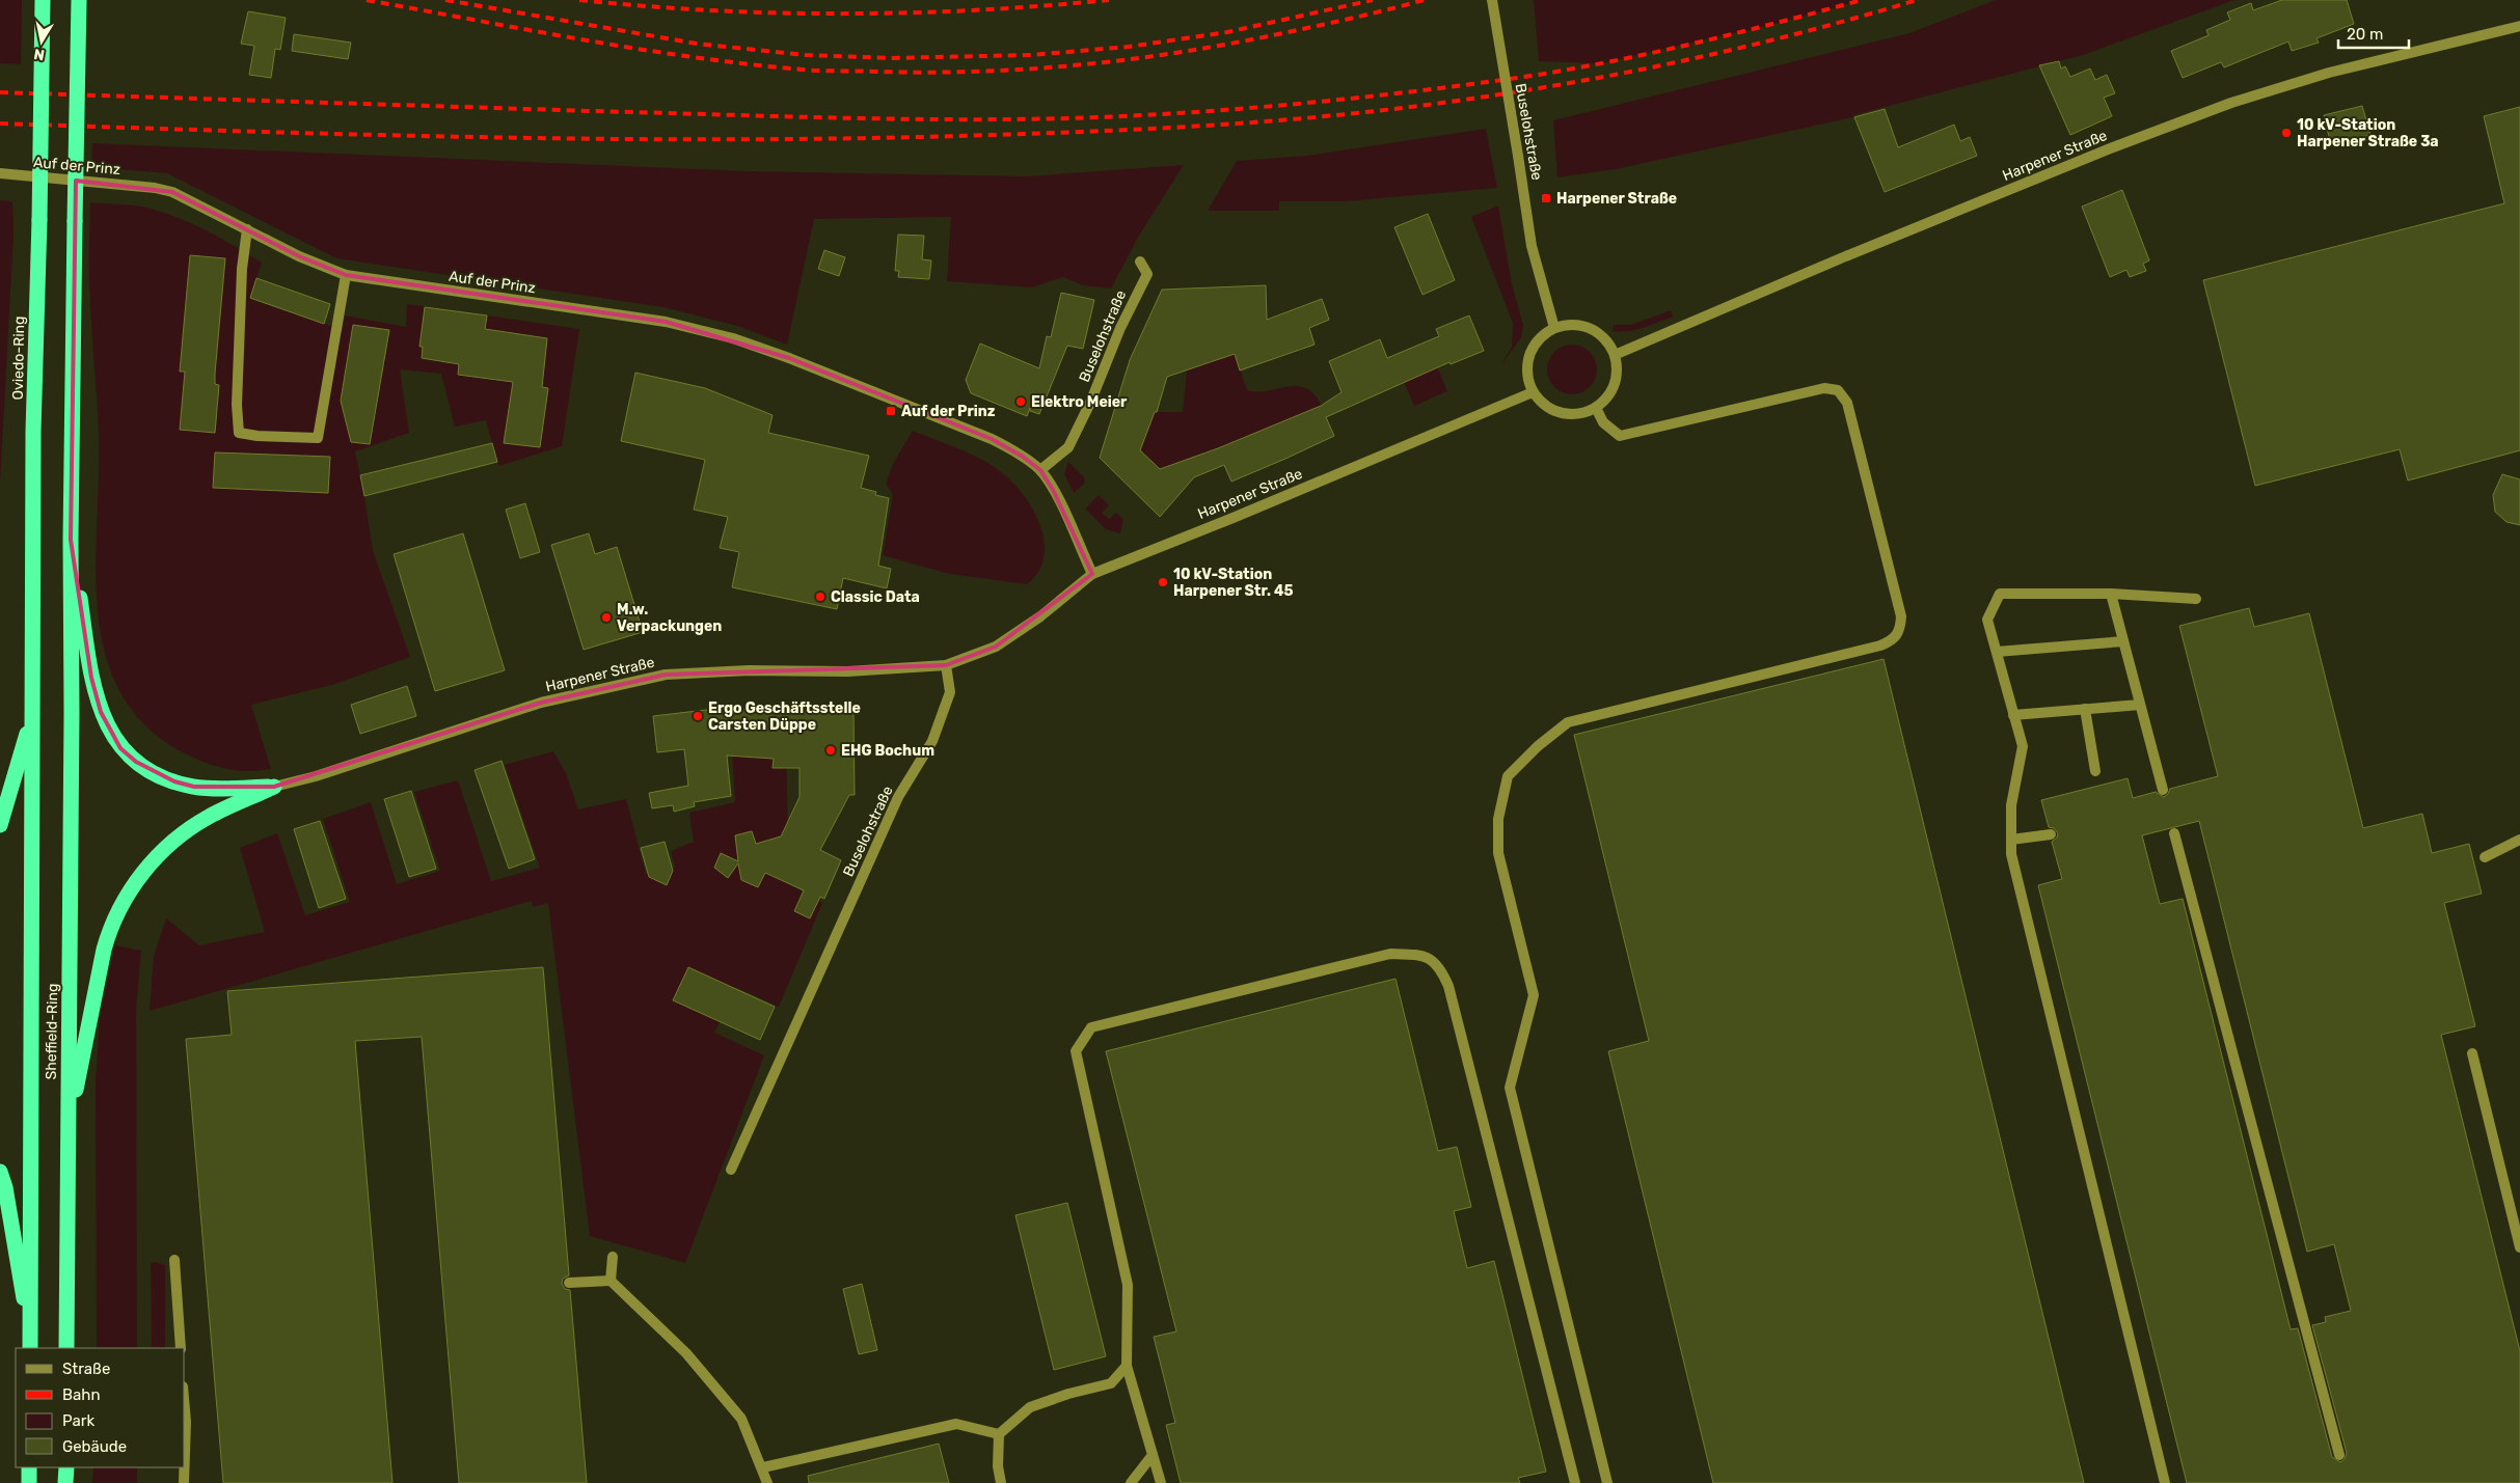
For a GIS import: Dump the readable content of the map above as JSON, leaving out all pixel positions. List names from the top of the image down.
{
  "streets": {
    "highway": ["Oviedo-Ring", "Sheffield-Ring"],
    "street": ["Buselohstraße", "Harpener Straße", "Auf der Prinz"]
  },
  "crossings": [
    ["Buselohstraße", "Harpener Straße"],
    ["Buselohstraße", "Auf der Prinz"],
    ["Harpener Straße", "Auf der Prinz"],
    ["Oviedo-Ring", "Sheffield-Ring"]
  ],
  "places": {
    "other": [
      "10 kV-Station Harpener Straße 3a",
      "Elektro Meier",
      "10 kV-Station Harpener Str. 45",
      "Classic Data",
      "M.w. Verpackungen",
      "Ergo Geschäftsstelle Carsten Düppe",
      "EHG Bochum"
    ],
    "transit": ["Harpener Straße", "Auf der Prinz"]
  },
  "legend": [
    "Straße",
    "Bahn",
    "Park",
    "Gebäude"
  ],
  "scale_bar": "20 m",
  "north": "bottom"
}
